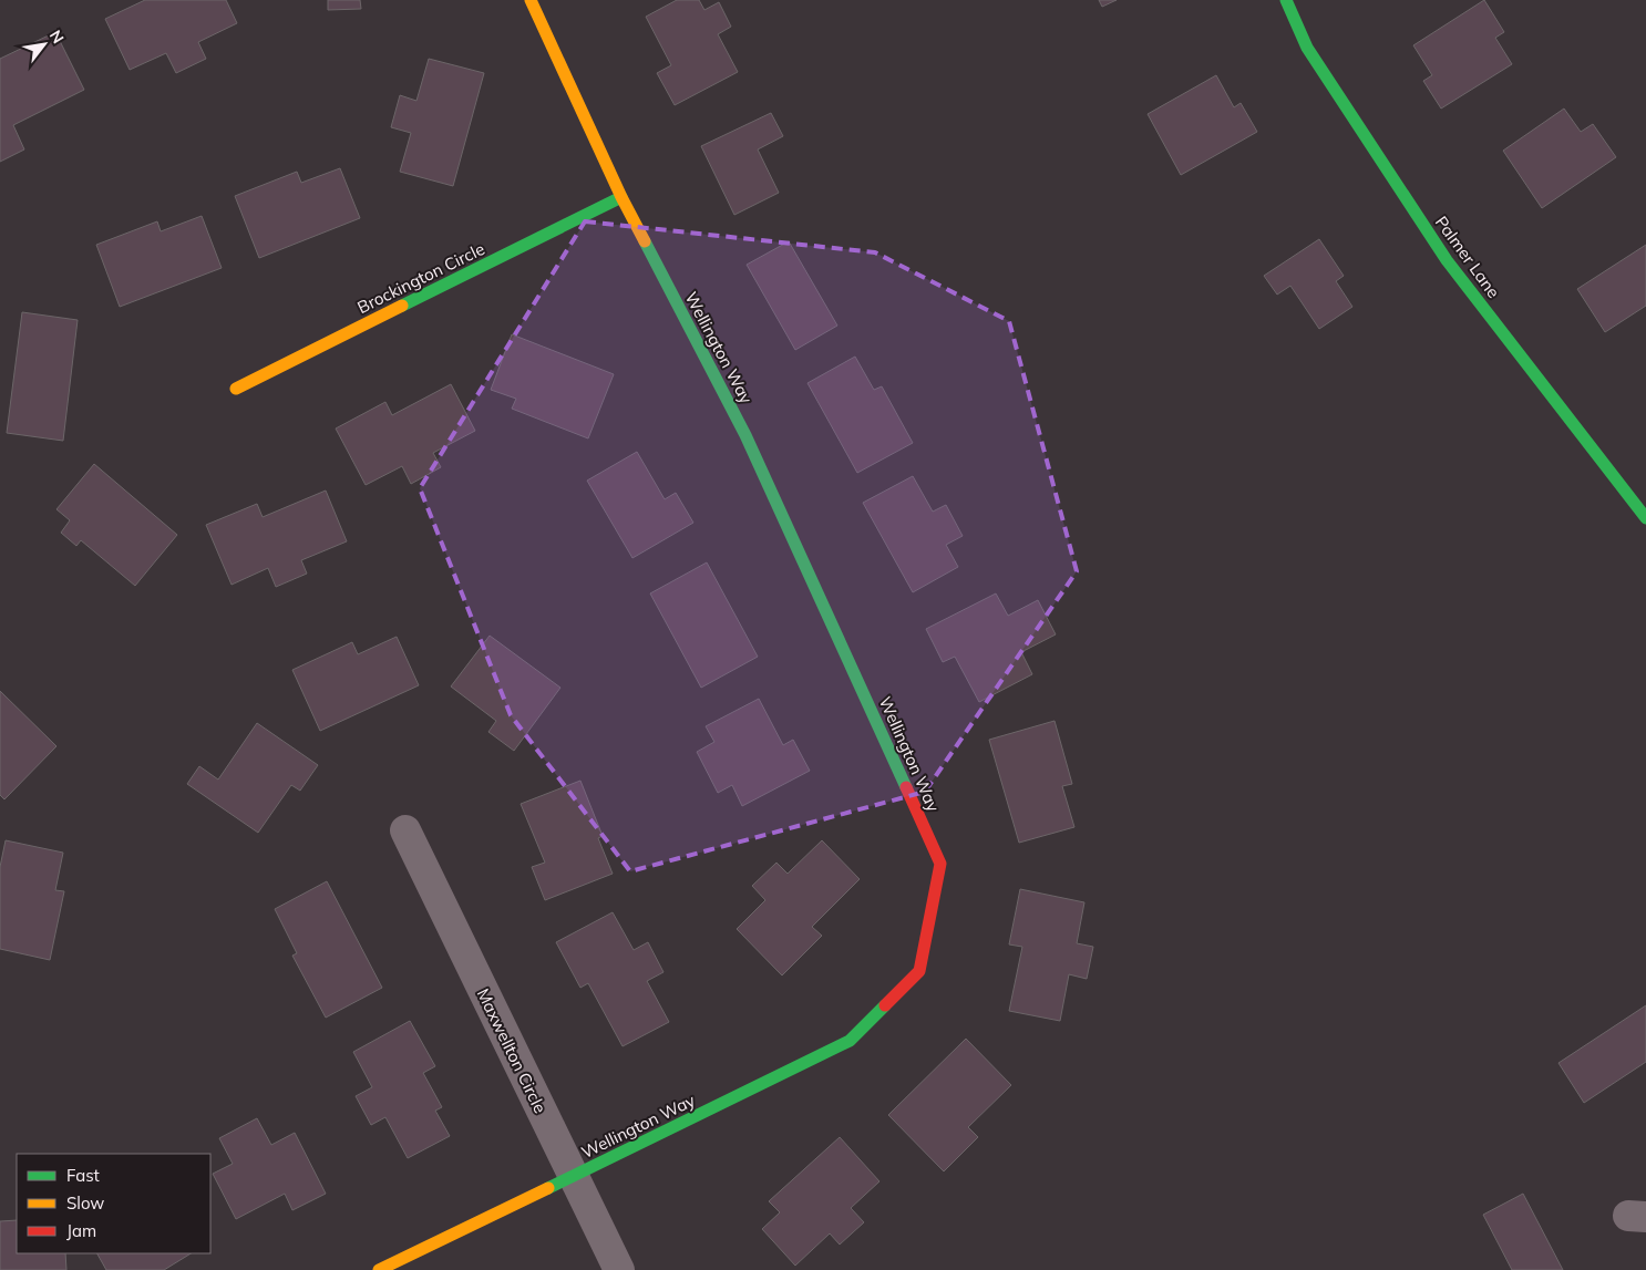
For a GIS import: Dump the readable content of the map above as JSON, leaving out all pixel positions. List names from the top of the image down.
{
  "streets": {
    "street": [
      "Palmer Lane",
      "Brockington Circle",
      "Wellington Way",
      "Maxwellton Circle"
    ]
  },
  "crossings": [
    ["Brockington Circle", "Wellington Way"],
    ["Wellington Way", "Maxwellton Circle"]
  ],
  "legend": ["Fast", "Slow", "Jam"],
  "north": "top right"
}
